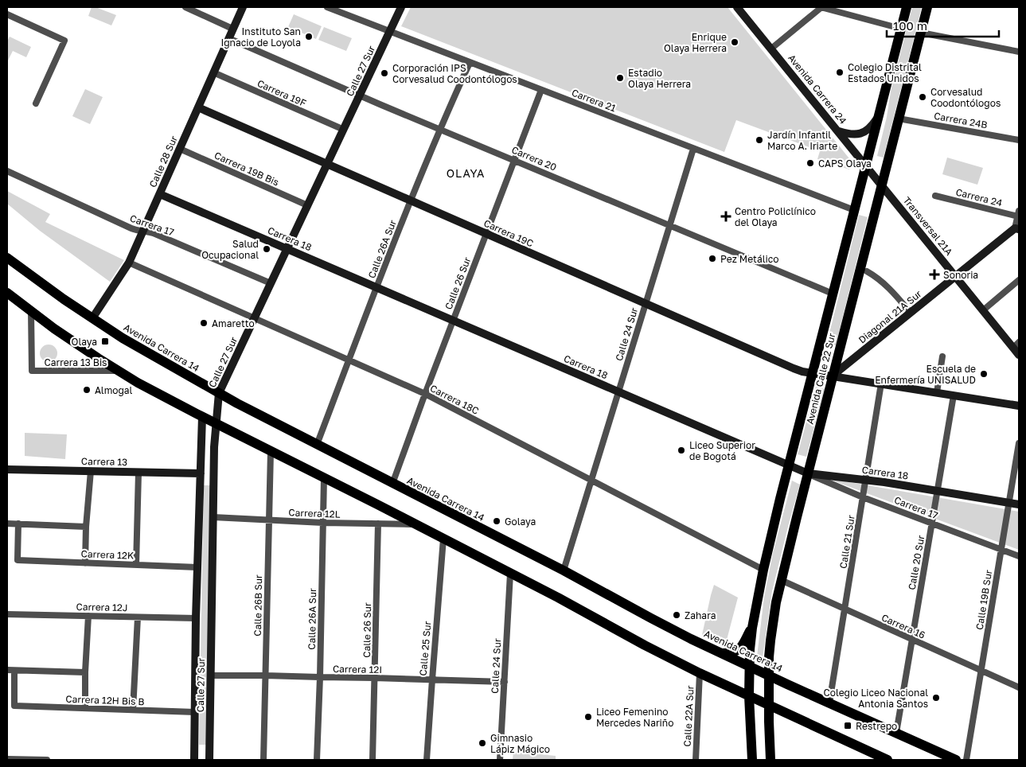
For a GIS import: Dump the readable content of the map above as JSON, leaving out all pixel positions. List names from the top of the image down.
{
  "streets": {
    "main road": [
      "Calle 27 Sur",
      "Avenida Carrera 24",
      "Calle 28 Sur",
      "Transversal 21A",
      "Carrera 19C",
      "Carrera 18",
      "Diagonal 21A Sur",
      "Avenida Carrera 14",
      "Avenida Calle 22 Sur",
      "Carrera 13"
    ],
    "street": [
      "Carrera 19F",
      "Carrera 21",
      "Carrera 24B",
      "Carrera 20",
      "Carrera 19B Bis",
      "Carrera 24",
      "Carrera 17",
      "Calle 26A Sur",
      "Calle 26 Sur",
      "Calle 24 Sur",
      "Carrera 13 Bis",
      "Carrera 18C",
      "Carrera 12L",
      "Calle 21 Sur",
      "Carrera 12K",
      "Calle 20 Sur",
      "Calle 19B Sur",
      "Calle 26B Sur",
      "Carrera 12J",
      "Carrera 16",
      "Calle 25 Sur",
      "Carrera 12I",
      "Carrera 12H Bis B",
      "Calle 22A Sur"
    ]
  },
  "crossings": [
    ["Calle 27 Sur", "Carrera 19F"],
    ["Calle 27 Sur", "Carrera 21"],
    ["Calle 27 Sur", "Carrera 20"],
    ["Calle 27 Sur", "Carrera 19B Bis"],
    ["Calle 27 Sur", "Carrera 17"],
    ["Calle 27 Sur", "Carrera 19C"],
    ["Calle 27 Sur", "Carrera 18"],
    ["Calle 27 Sur", "Avenida Carrera 14"],
    ["Calle 27 Sur", "Carrera 18C"],
    ["Calle 27 Sur", "Carrera 13"],
    ["Calle 27 Sur", "Carrera 12L"],
    ["Calle 27 Sur", "Carrera 12K"],
    ["Calle 27 Sur", "Carrera 12J"],
    ["Calle 27 Sur", "Carrera 12I"],
    ["Calle 27 Sur", "Carrera 12H Bis B"],
    ["Avenida Carrera 24", "Transversal 21A"],
    ["Avenida Carrera 24", "Avenida Calle 22 Sur"],
    ["Carrera 19F", "Calle 28 Sur"],
    ["Carrera 21", "Calle 26A Sur"],
    ["Carrera 21", "Calle 26 Sur"],
    ["Carrera 21", "Calle 24 Sur"],
    ["Carrera 21", "Avenida Calle 22 Sur"],
    ["Carrera 24B", "Avenida Calle 22 Sur"],
    ["Carrera 20", "Calle 28 Sur"],
    ["Carrera 20", "Calle 26A Sur"],
    ["Carrera 20", "Calle 26 Sur"],
    ["Carrera 20", "Calle 24 Sur"],
    ["Carrera 20", "Avenida Calle 22 Sur"],
    ["Calle 28 Sur", "Carrera 19B Bis"],
    ["Calle 28 Sur", "Carrera 17"],
    ["Calle 28 Sur", "Carrera 19C"],
    ["Calle 28 Sur", "Carrera 18"],
    ["Calle 28 Sur", "Avenida Carrera 14"],
    ["Calle 28 Sur", "Carrera 18C"],
    ["Carrera 17", "Carrera 18"],
    ["Carrera 17", "Avenida Calle 22 Sur"],
    ["Carrera 17", "Calle 21 Sur"],
    ["Carrera 17", "Calle 20 Sur"],
    ["Carrera 17", "Calle 19B Sur"],
    ["Transversal 21A", "Diagonal 21A Sur"],
    ["Transversal 21A", "Avenida Calle 22 Sur"],
    ["Carrera 19C", "Calle 26A Sur"],
    ["Carrera 19C", "Calle 26 Sur"],
    ["Carrera 19C", "Diagonal 21A Sur"],
    ["Carrera 19C", "Calle 24 Sur"],
    ["Carrera 19C", "Avenida Calle 22 Sur"],
    ["Carrera 19C", "Calle 21 Sur"],
    ["Carrera 19C", "Calle 20 Sur"],
    ["Carrera 18", "Calle 26A Sur"],
    ["Carrera 18", "Calle 26 Sur"],
    ["Carrera 18", "Calle 24 Sur"],
    ["Carrera 18", "Avenida Calle 22 Sur"],
    ["Carrera 18", "Calle 21 Sur"],
    ["Carrera 18", "Calle 20 Sur"],
    ["Carrera 18", "Calle 19B Sur"],
    ["Calle 26A Sur", "Avenida Carrera 14"],
    ["Calle 26A Sur", "Carrera 18C"],
    ["Calle 26A Sur", "Carrera 12L"],
    ["Calle 26A Sur", "Carrera 12I"],
    ["Calle 26 Sur", "Avenida Carrera 14"],
    ["Calle 26 Sur", "Carrera 18C"],
    ["Calle 26 Sur", "Carrera 12L"],
    ["Calle 26 Sur", "Carrera 12I"],
    ["Diagonal 21A Sur", "Avenida Calle 22 Sur"],
    ["Calle 24 Sur", "Avenida Carrera 14"],
    ["Calle 24 Sur", "Carrera 18C"],
    ["Calle 24 Sur", "Carrera 12I"],
    ["Avenida Carrera 14", "Avenida Calle 22 Sur"],
    ["Avenida Carrera 14", "Calle 21 Sur"],
    ["Avenida Carrera 14", "Calle 20 Sur"],
    ["Avenida Calle 22 Sur", "Carrera 18C"],
    ["Avenida Calle 22 Sur", "Carrera 16"],
    ["Carrera 12L", "Calle 26B Sur"],
    ["Calle 21 Sur", "Carrera 16"],
    ["Calle 20 Sur", "Carrera 16"],
    ["Calle 19B Sur", "Carrera 16"],
    ["Calle 26B Sur", "Carrera 12I"],
    ["Calle 25 Sur", "Carrera 12I"]
  ],
  "districts": ["OLAYA"],
  "places": {
    "other": [
      "Instituto San Ignacio de Loyola",
      "Enrique Olaya Herrera",
      "Colegio Distrital Estados Unidos",
      "Corporación IPS Corvesalud Coodontólogos",
      "Estadio Olaya Herrera",
      "Corvesalud Coodontólogos",
      "Jardín Infantil Marco A. Iriarte",
      "CAPS Olaya",
      "Salud Ocupacional",
      "Pez Metálico",
      "Amaretto",
      "Escuela de Enfermería UNISALUD",
      "Almogal",
      "Liceo Superior de Bogotá",
      "Golaya",
      "Zahara",
      "Colegio Liceo Nacional Antonia Santos",
      "Liceo Femenino Mercedes Nariño",
      "Gimnasio Lápiz Mágico"
    ],
    "health": ["Centro Policlínico del Olaya", "Sonoria"],
    "transit": ["Olaya", "Restrepo"]
  },
  "scale_bar": "100 m"
}
